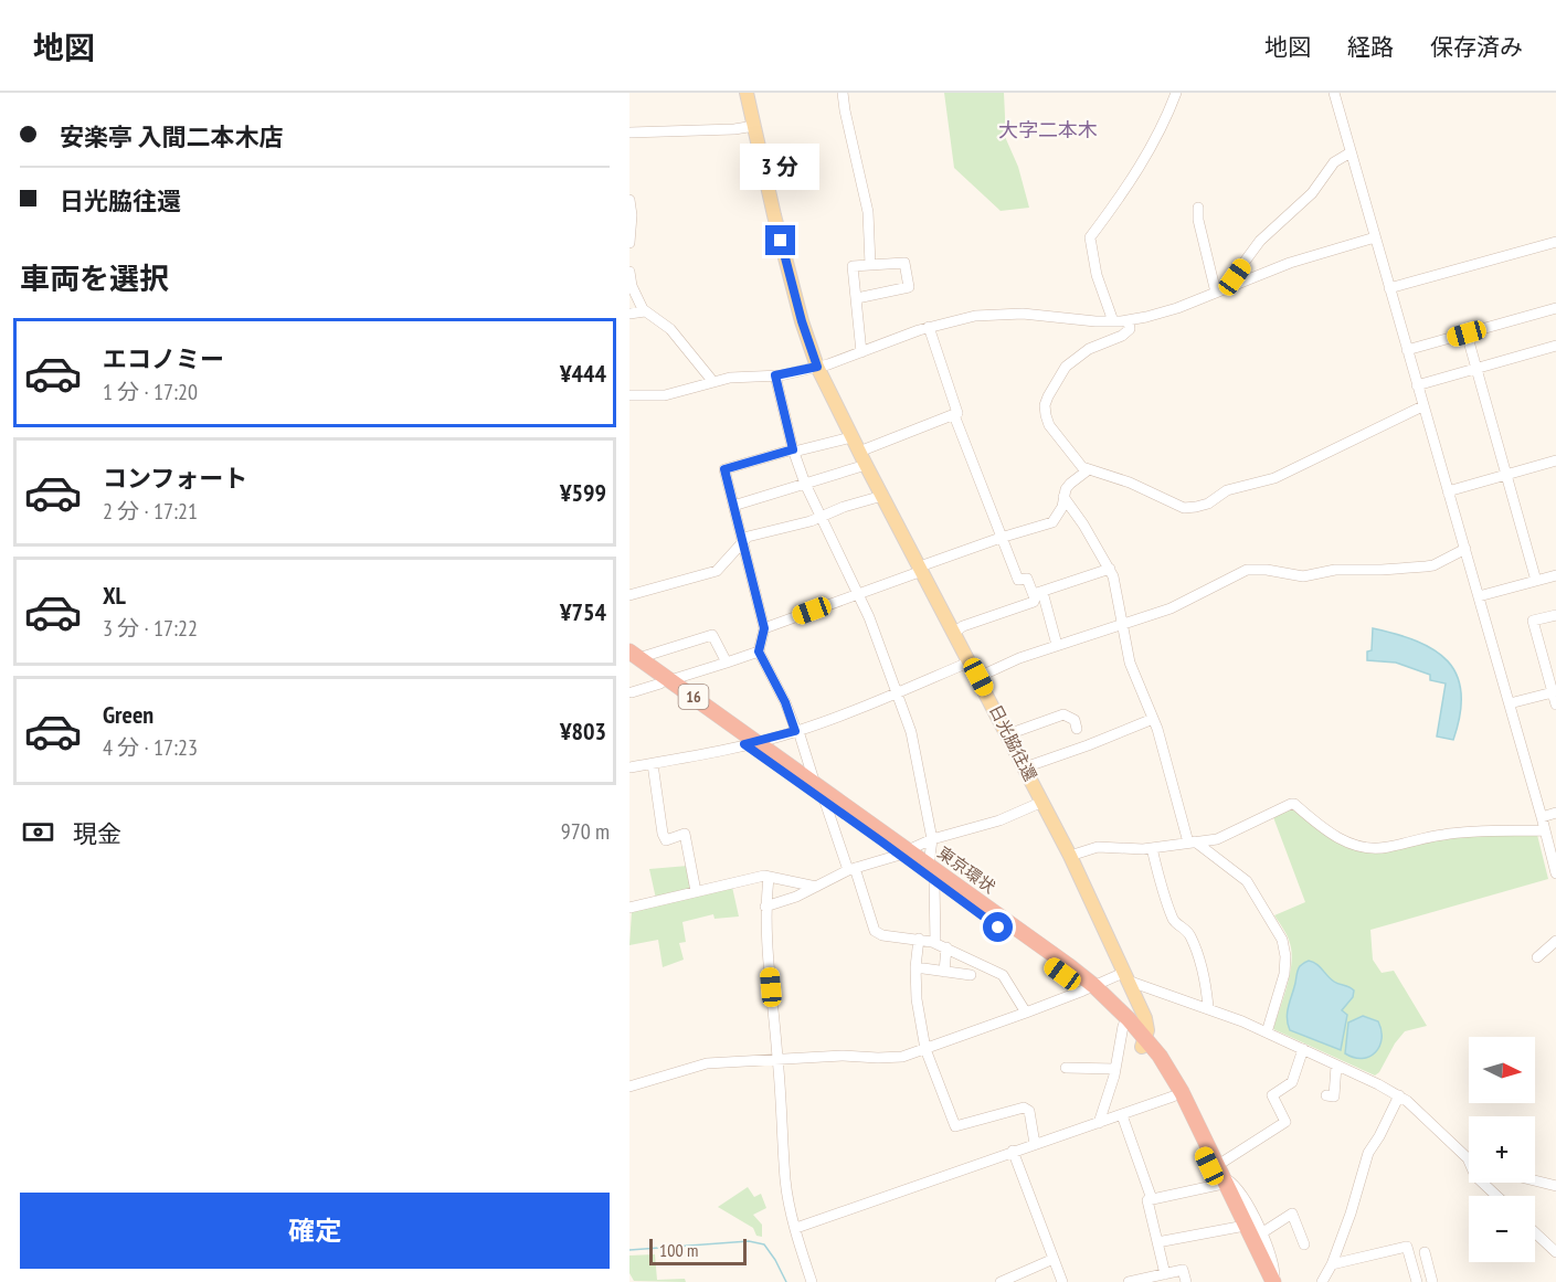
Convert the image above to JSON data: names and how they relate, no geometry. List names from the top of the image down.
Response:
{
  "streets": {
    "highway": ["16", "東京環状"],
    "main road": ["日光脇往還"]
  },
  "crossings": [
    ["日光脇往還", "東京環状"]
  ],
  "districts": ["大字二本木"],
  "scale_bar": "100 m",
  "north": "right",
  "page": {
    "header": "地図",
    "nav": ["地図", "経路", "保存済み"],
    "banner": ["安楽亭 入間二本木店", "日光脇往還"],
    "bubble": "3 分",
    "heading": "車両を選択",
    "list": [
      {
        "name": "エコノミー",
        "note": "1 分 · 17:20",
        "value": "¥444"
      },
      {
        "name": "コンフォート",
        "note": "2 分 · 17:21",
        "value": "¥599"
      },
      {
        "name": "XL",
        "note": "3 分 · 17:22",
        "value": "¥754"
      },
      {
        "name": "Green",
        "note": "4 分 · 17:23",
        "value": "¥803"
      }
    ],
    "pay": ["現金", "970 m"],
    "map_buttons": ["+", "−"],
    "buttons": "確定",
    "scale": "100 m"
  }
}
